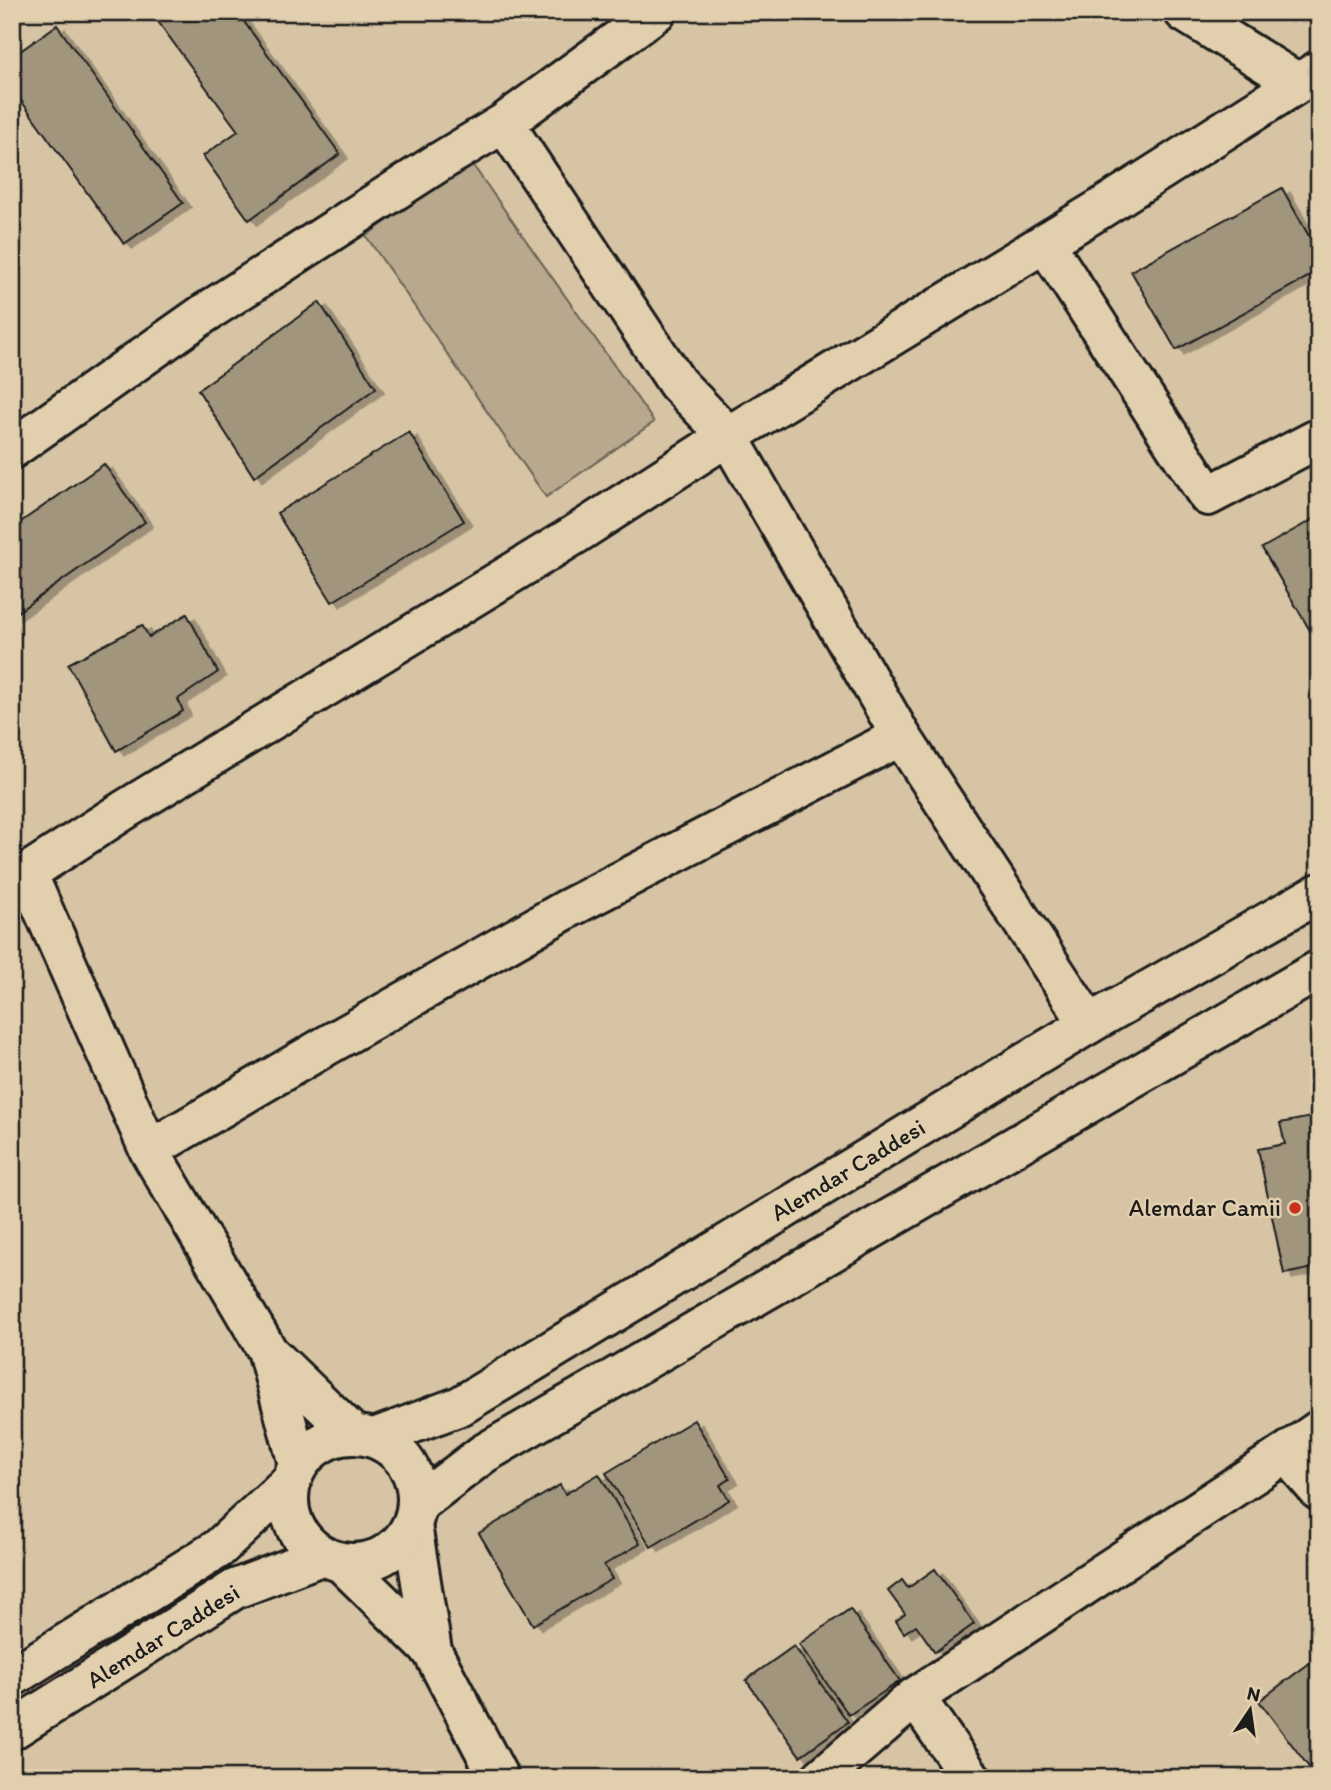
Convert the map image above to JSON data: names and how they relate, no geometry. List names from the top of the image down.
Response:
{
  "streets": {
    "street": ["Alemdar Caddesi"]
  },
  "places": ["Alemdar Camii"],
  "north": "top"
}
